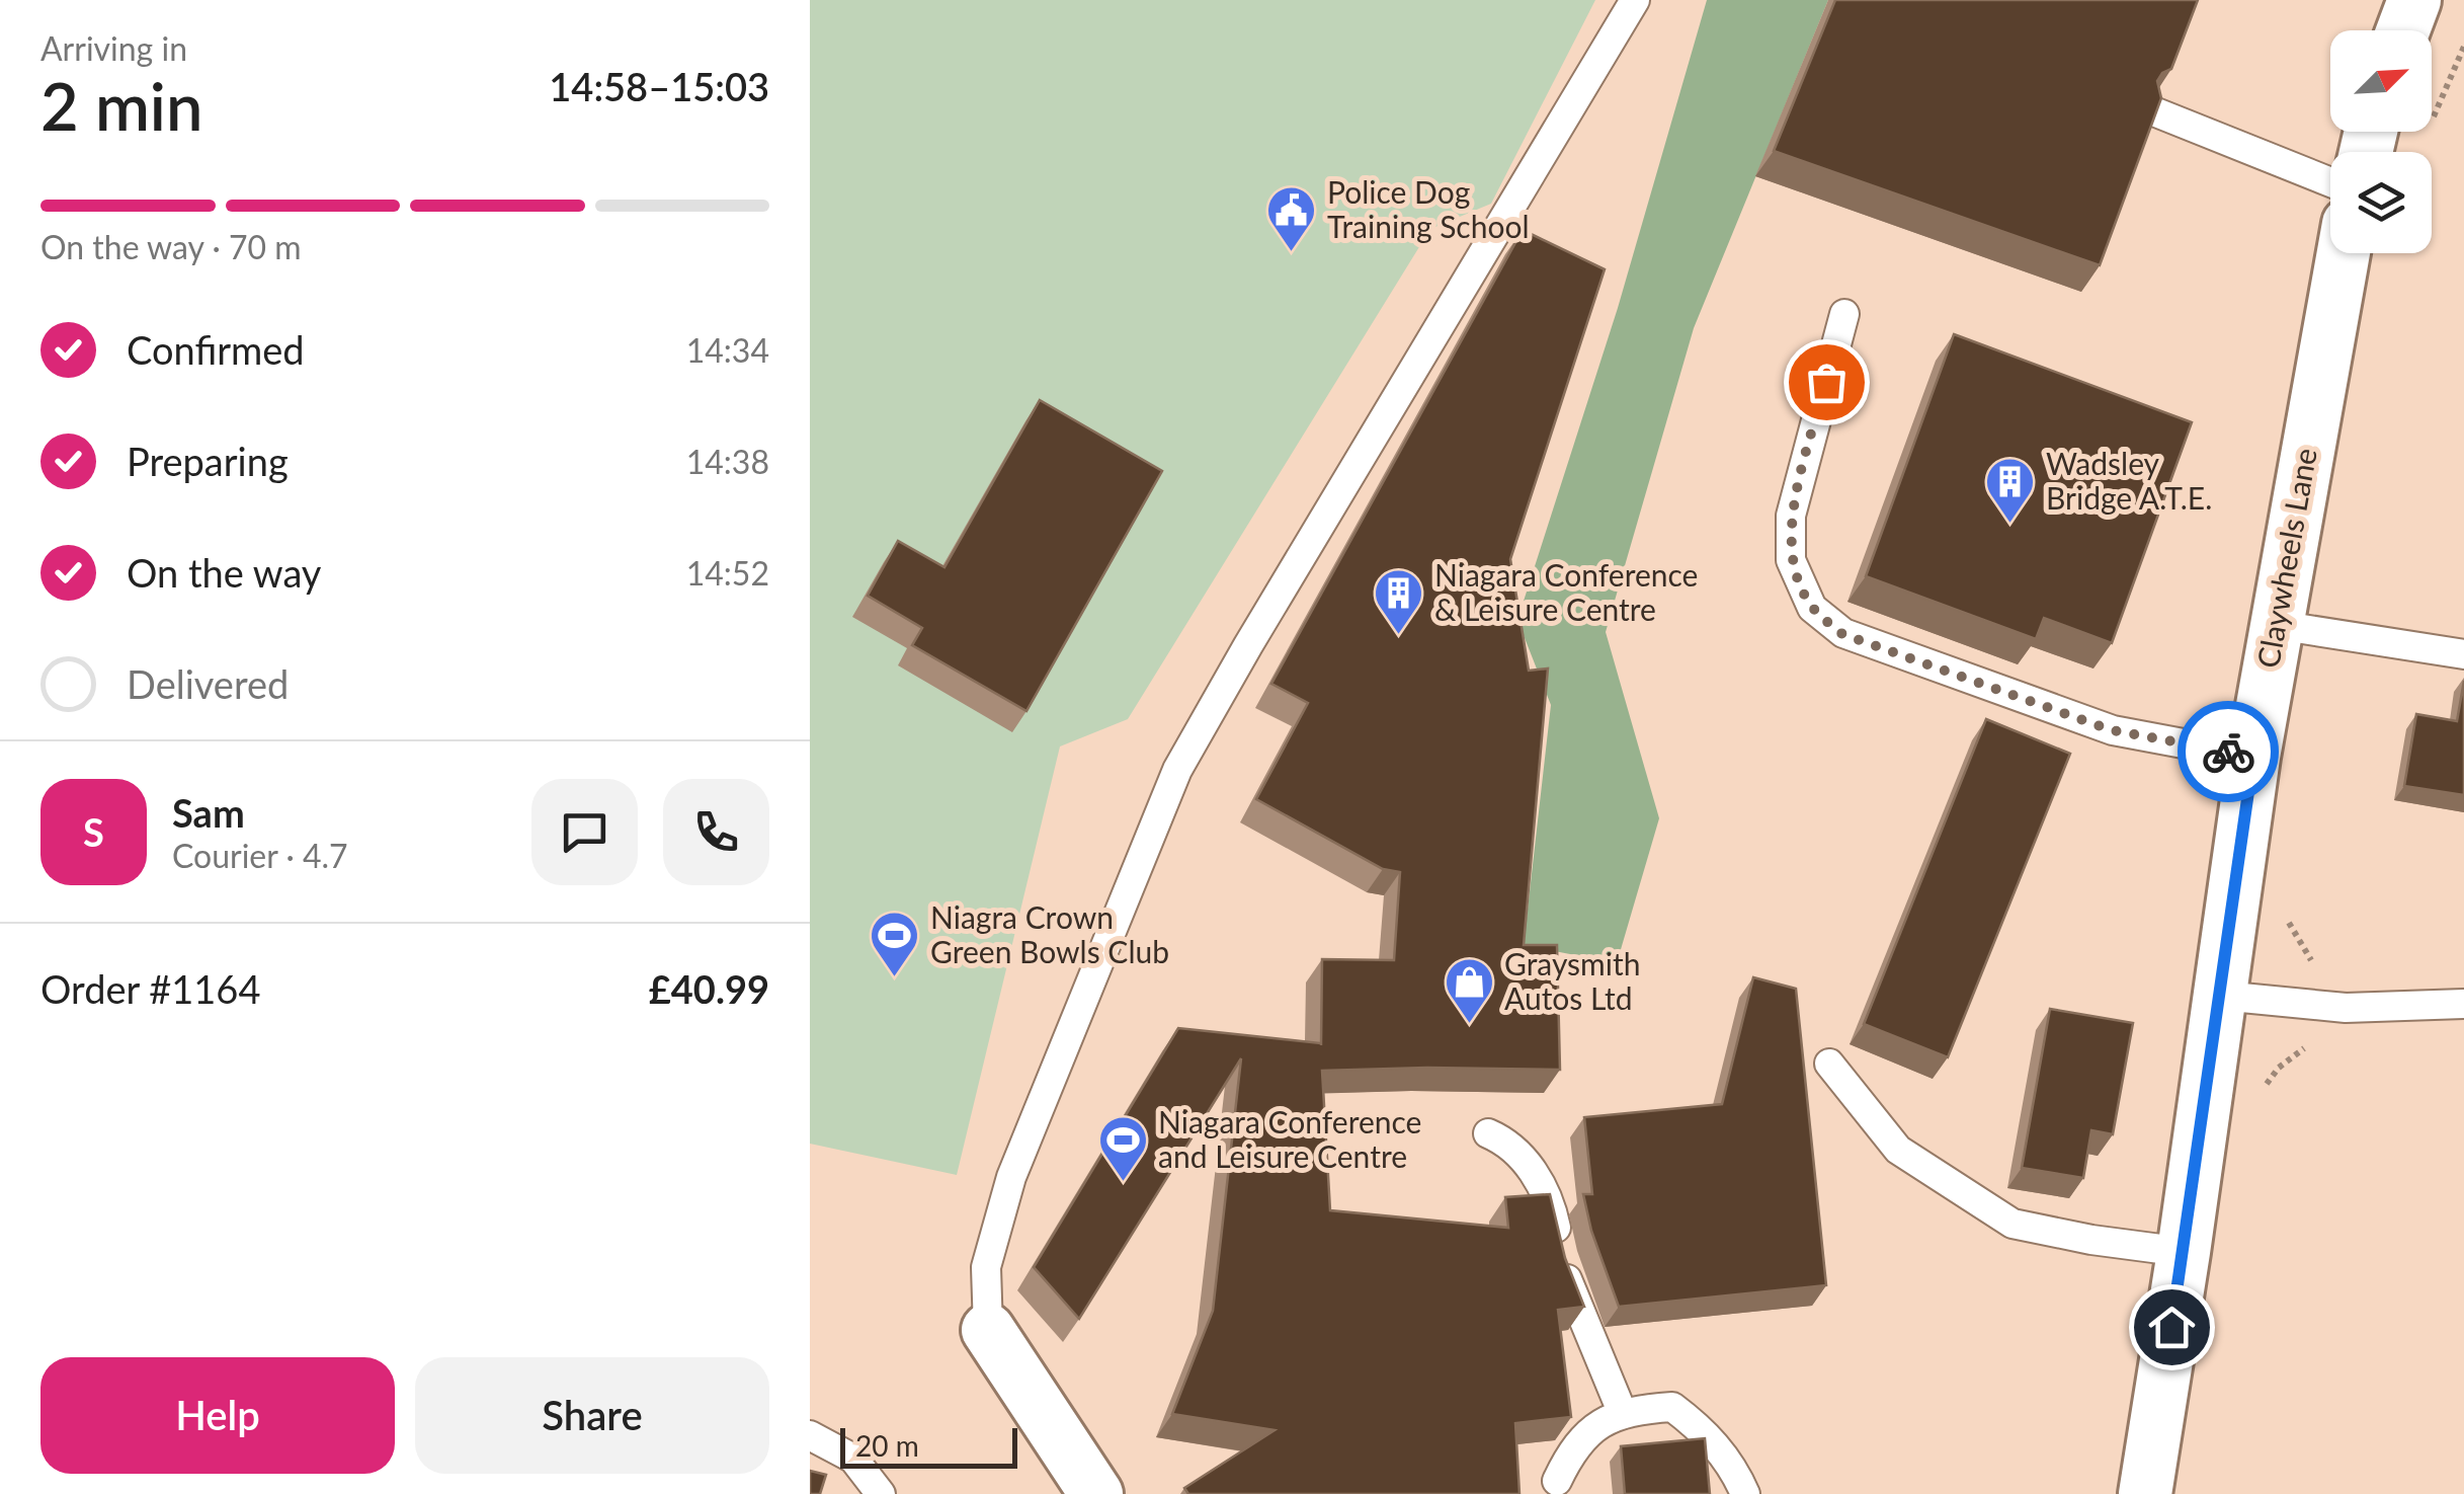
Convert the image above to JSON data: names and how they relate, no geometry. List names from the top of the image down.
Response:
{
  "streets": {
    "street": ["Claywheels Lane"]
  },
  "places": {
    "public building": ["Police Dog Training School"],
    "building": ["Wadsley Bridge A.T.E.", "Niagara Conference & Leisure Centre"],
    "sports": ["Niagra Crown Green Bowls Club", "Niagara Conference and Leisure Centre"],
    "shop": ["Graysmith Autos Ltd"]
  },
  "scale_bar": "20 m",
  "north": "top right",
  "page": {
    "heading": ["2 min", "Arriving in", "14:58–15:03"],
    "panel": [
      "Sam",
      "Courier · 4.7",
      "Order #1164",
      "£40.99"
    ],
    "bar": "On the way · 70 m",
    "list": [
      ["Confirmed", "14:34"],
      ["Preparing", "14:38"],
      ["On the way", "14:52"],
      "Delivered"
    ],
    "round": "S",
    "buttons": ["Help", "Share"],
    "scale": "20 m"
  }
}
